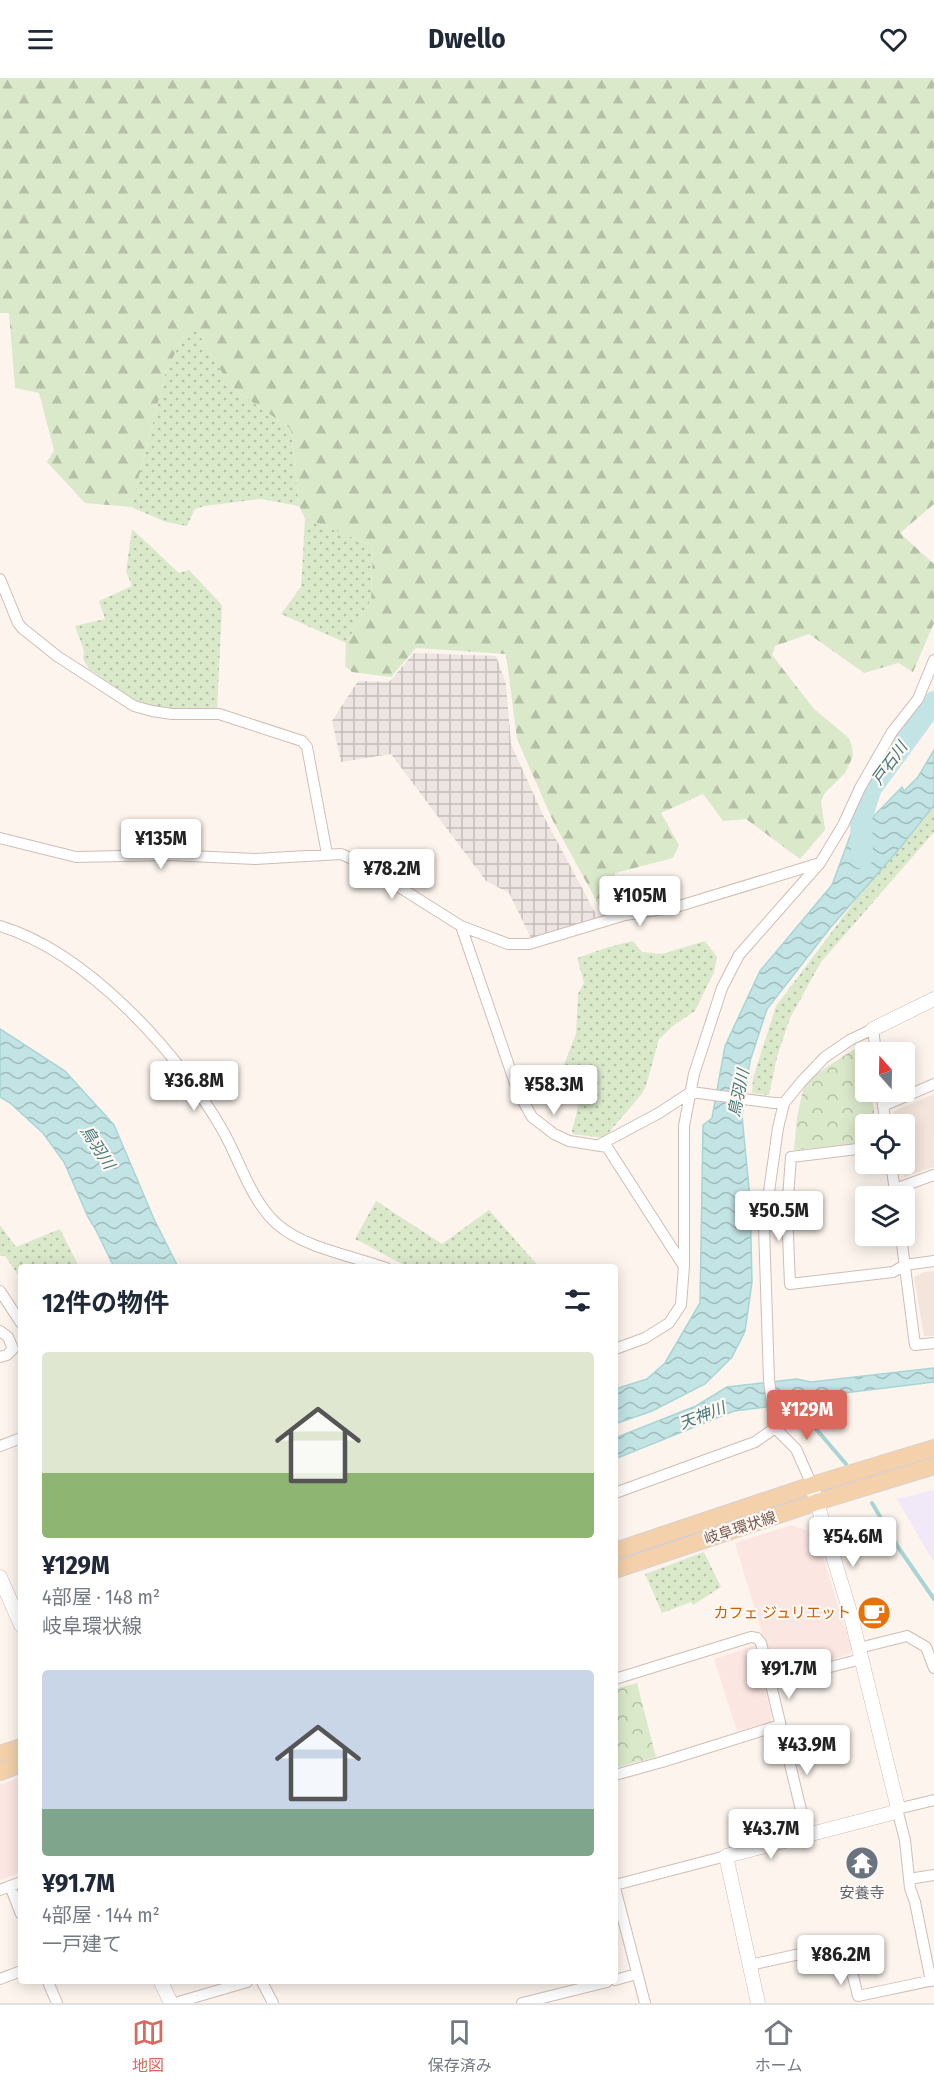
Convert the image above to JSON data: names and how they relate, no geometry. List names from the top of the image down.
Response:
{
  "streets": {
    "main road": ["岐阜環状線"]
  },
  "water": ["戸石川", "鳥羽川", "天神川"],
  "places": {
    "cafe": ["カフェ ジュリエット"],
    "temple": ["安養寺"]
  },
  "north": "top",
  "page": {
    "header": "Dwello",
    "price": [
      "¥135M",
      "¥78.2M",
      "¥105M",
      "¥36.8M",
      "¥58.3M",
      "¥50.5M",
      "¥129M",
      "¥54.6M",
      "¥91.7M",
      "¥43.9M",
      "¥43.7M",
      "¥86.2M"
    ],
    "heading": "12件の物件",
    "list": [
      {
        "name": "¥129M",
        "note": "4部屋 · 148 m² · 岐阜環状線"
      },
      {
        "name": "¥91.7M",
        "note": "4部屋 · 144 m² · 一戸建て"
      }
    ],
    "tabs": ["地図", "保存済み", "ホーム"]
  }
}
